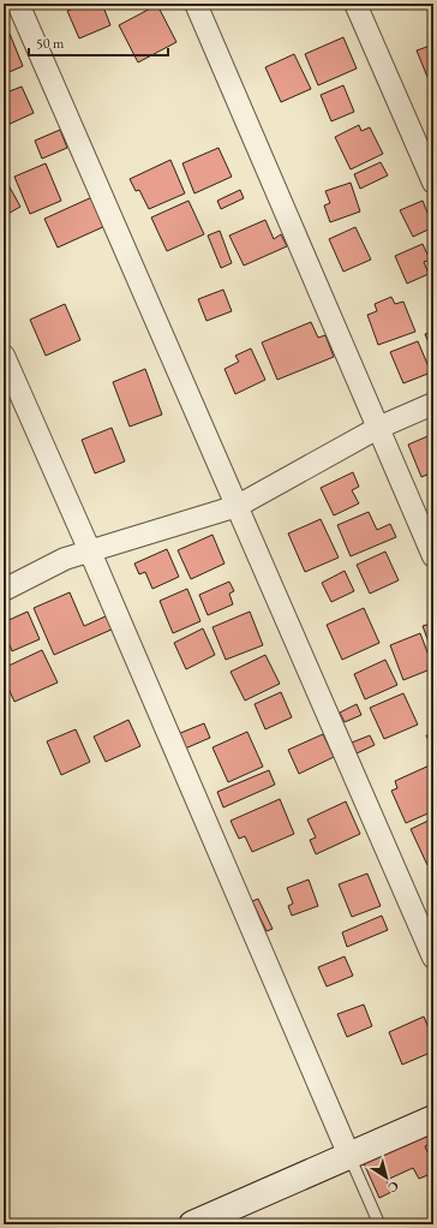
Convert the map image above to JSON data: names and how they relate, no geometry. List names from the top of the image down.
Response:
{
  "scale_bar": "50 m",
  "north": "bottom right"
}
